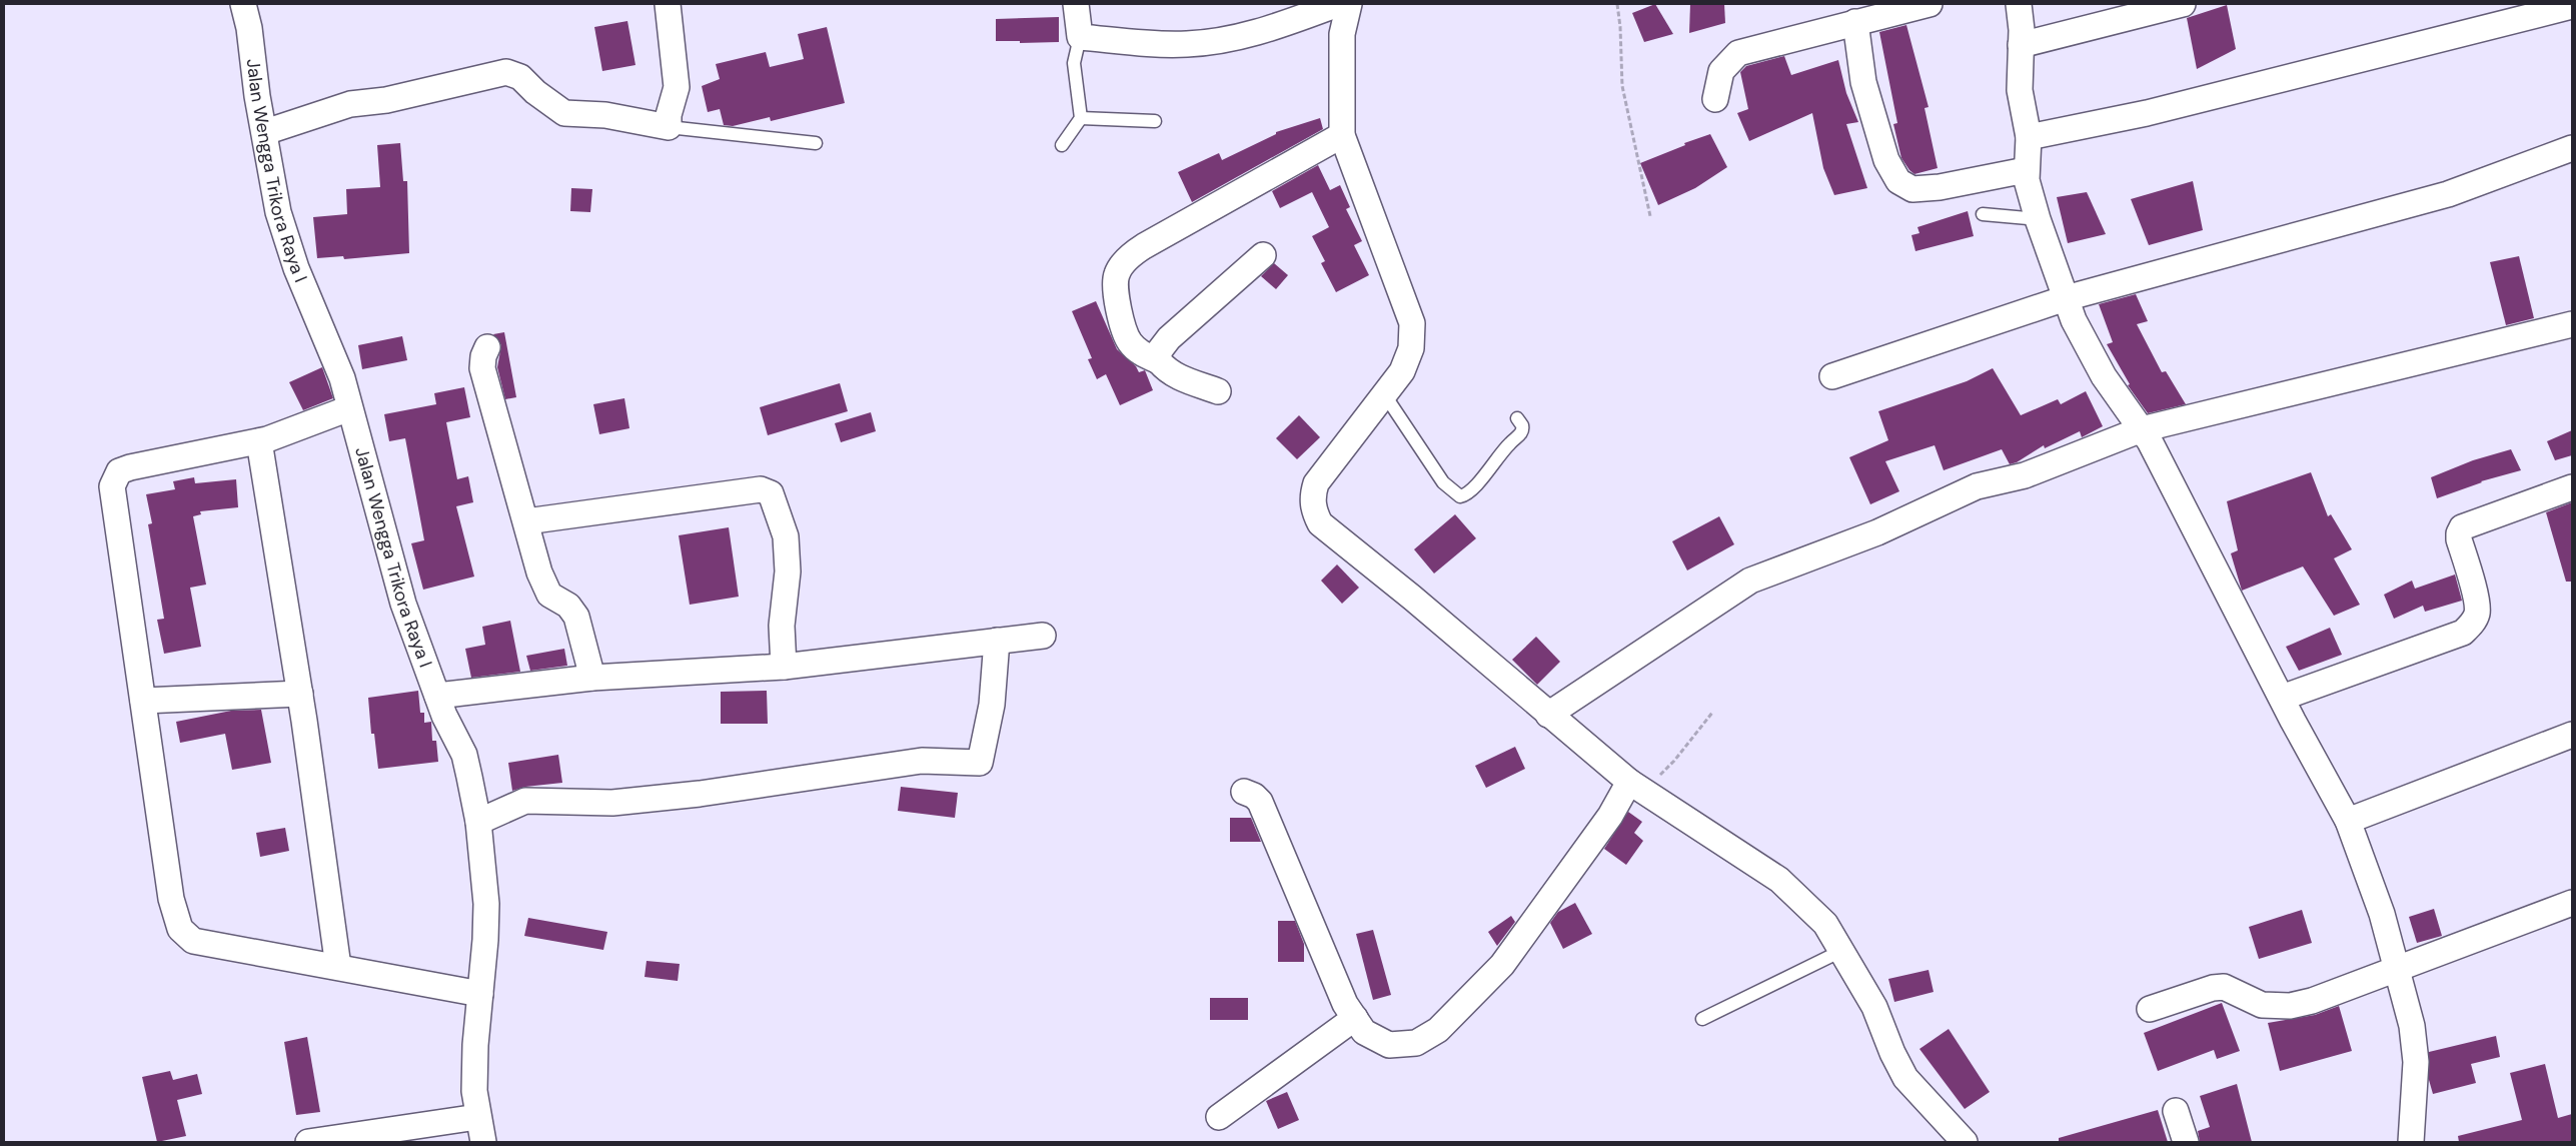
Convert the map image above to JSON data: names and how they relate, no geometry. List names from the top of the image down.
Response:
{
  "streets": {
    "street": ["Jalan Wengga Trikora Raya I"]
  }
}
